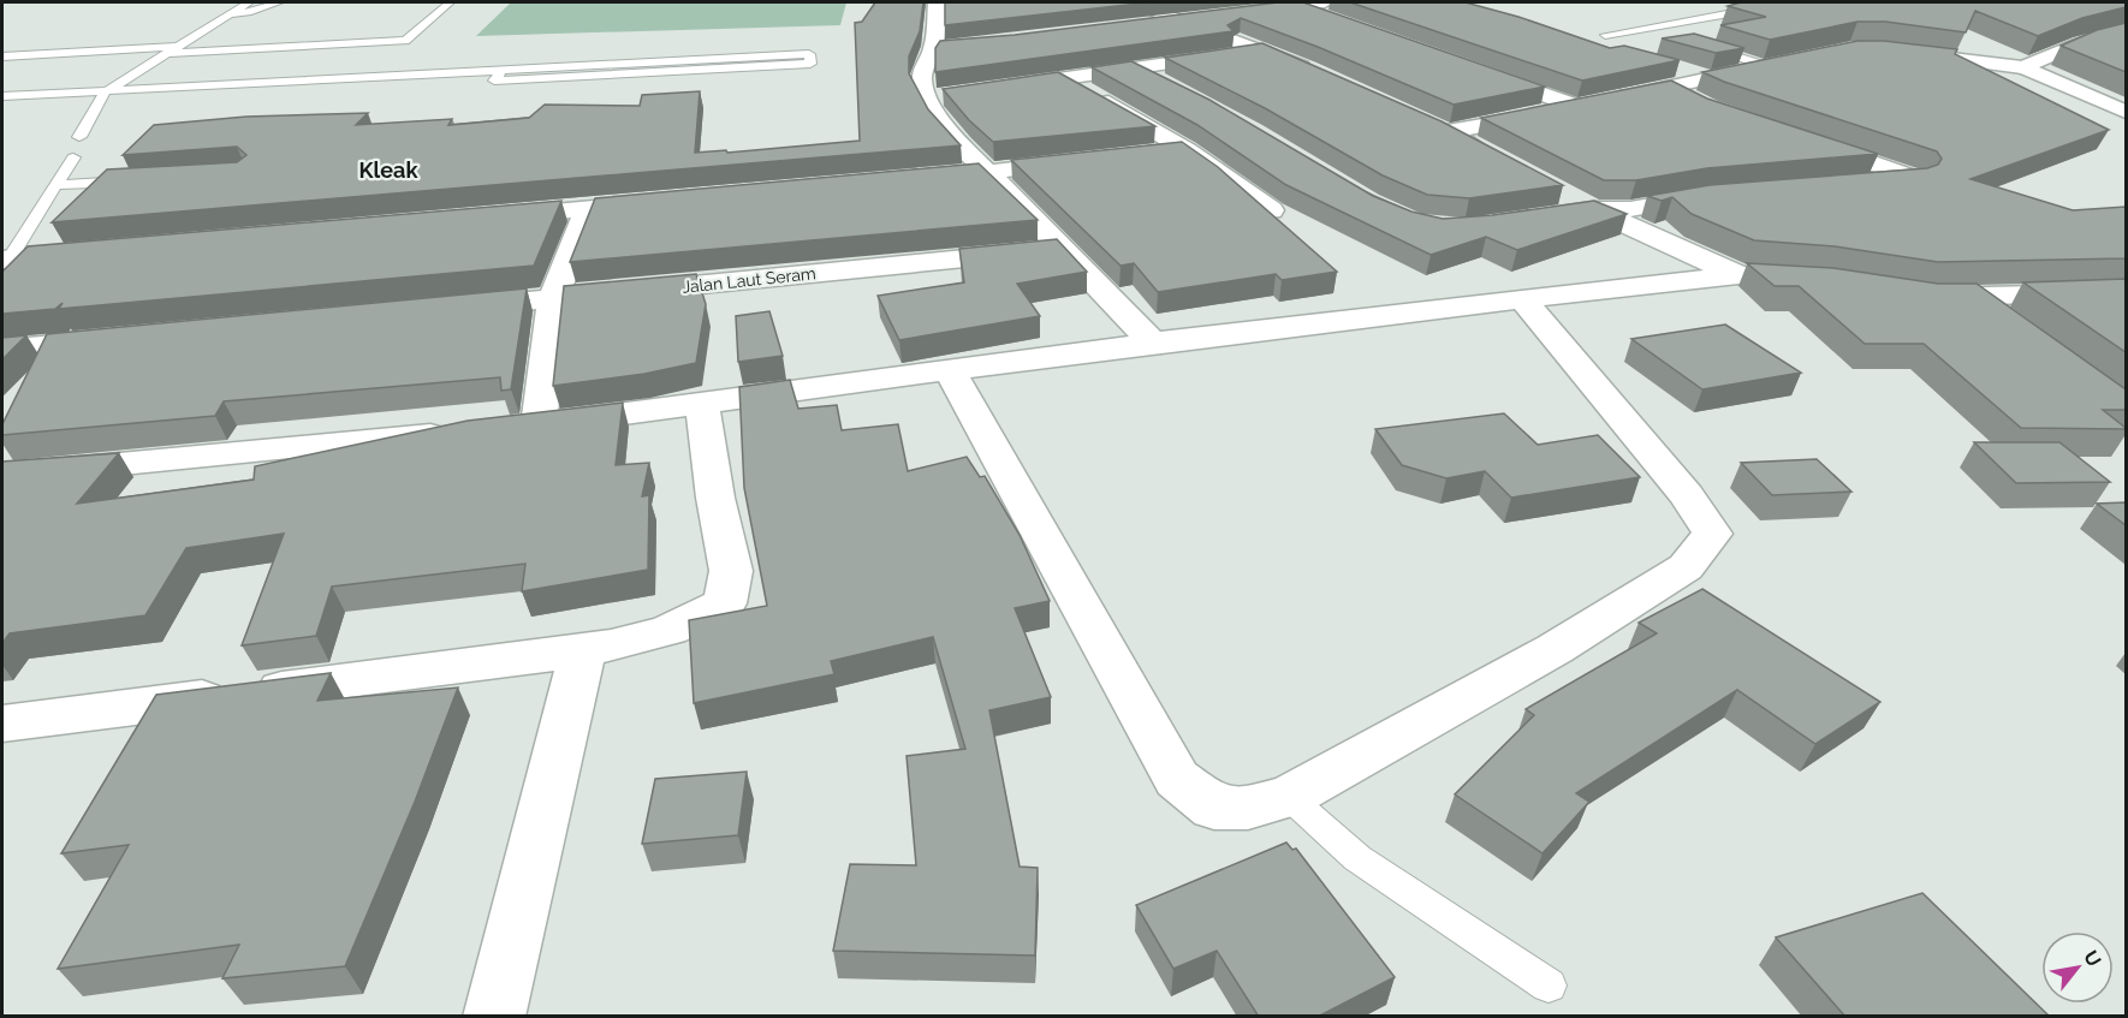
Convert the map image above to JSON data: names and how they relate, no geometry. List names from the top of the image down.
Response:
{
  "streets": {
    "street": ["Jalan Laut Seram"]
  },
  "districts": ["Kleak"],
  "north": "top right"
}
